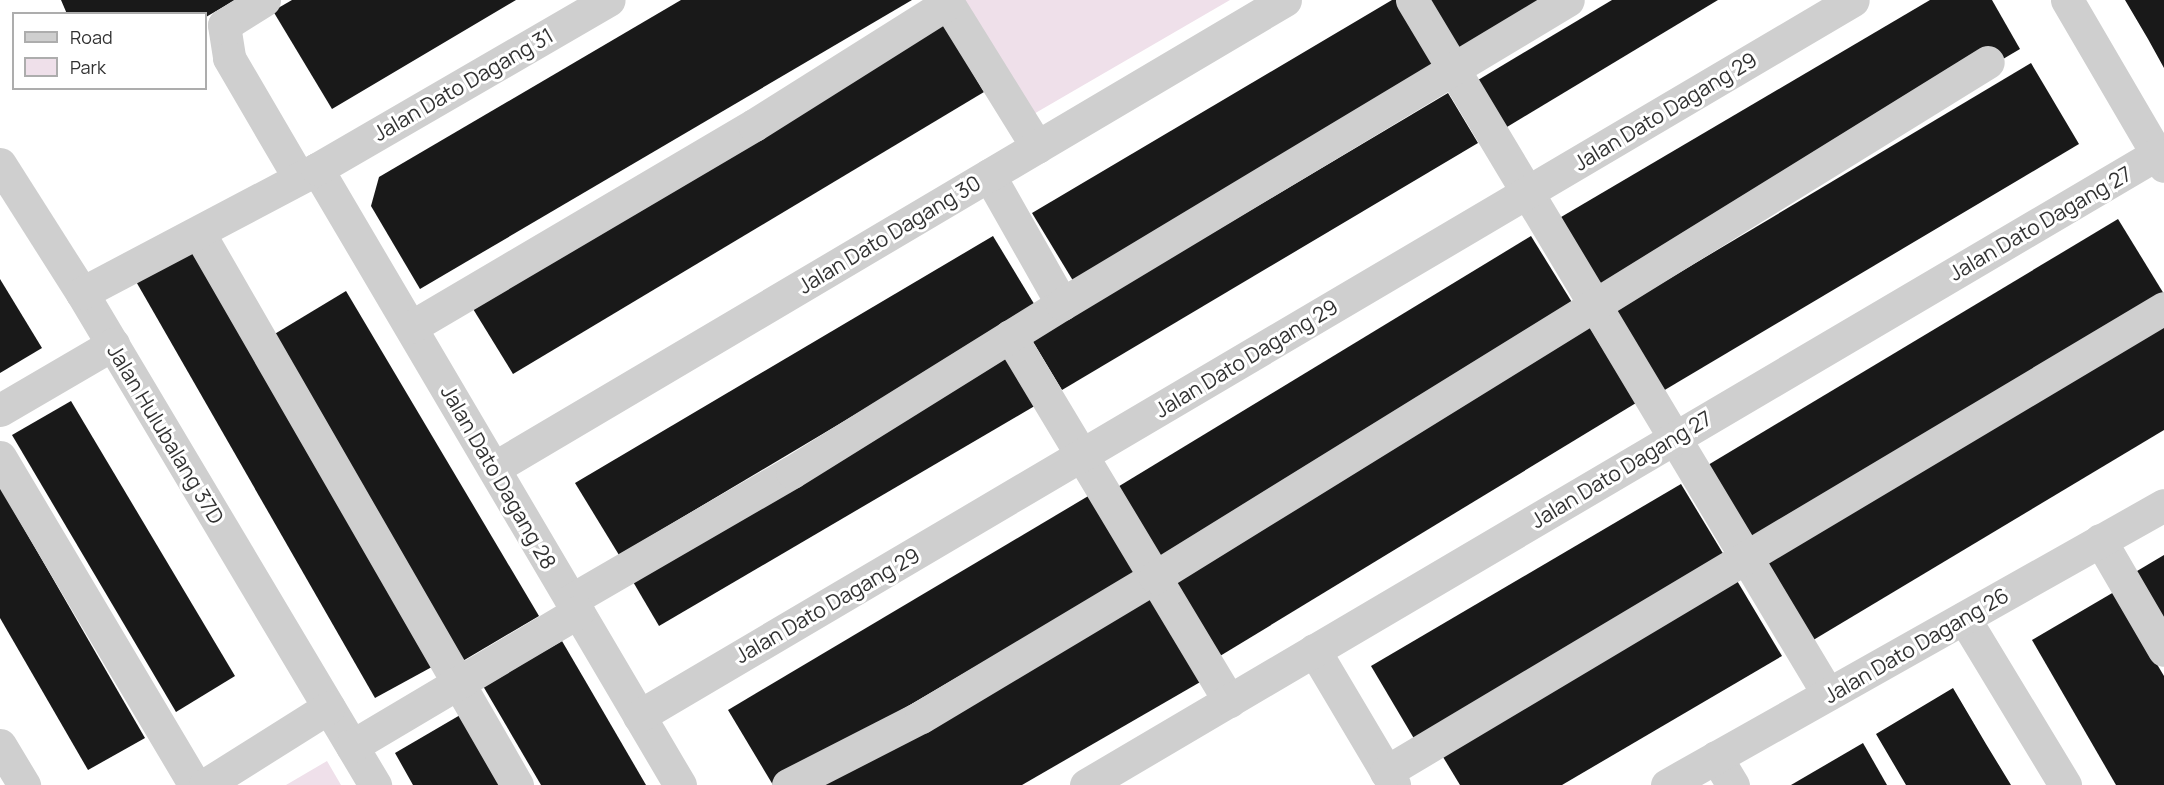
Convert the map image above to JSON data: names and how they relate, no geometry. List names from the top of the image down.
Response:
{
  "streets": {
    "street": [
      "Jalan Dato Dagang 31",
      "Jalan Dato Dagang 29",
      "Jalan Dato Dagang 27",
      "Jalan Dato Dagang 30",
      "Jalan Hulubalang 37D",
      "Jalan Dato Dagang 28",
      "Jalan Dato Dagang 26"
    ]
  },
  "crossings": [
    ["Jalan Dato Dagang 31", "Jalan Hulubalang 37D"],
    ["Jalan Dato Dagang 31", "Jalan Dato Dagang 28"],
    ["Jalan Dato Dagang 29", "Jalan Dato Dagang 28"],
    ["Jalan Dato Dagang 30", "Jalan Dato Dagang 28"]
  ],
  "legend": ["Road", "Park"]
}
